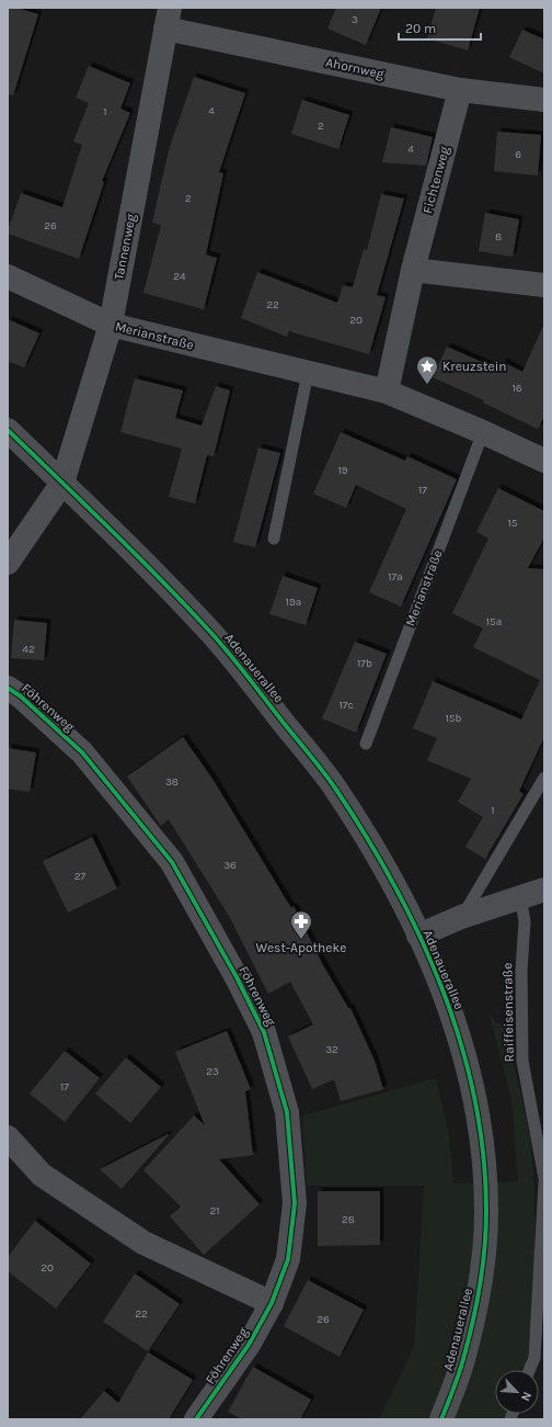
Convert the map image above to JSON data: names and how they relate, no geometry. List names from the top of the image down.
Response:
{
  "streets": {
    "main road": ["Adenauerallee"],
    "street": [
      "Ahornweg",
      "Fichtenweg",
      "Tannenweg",
      "Merianstraße",
      "Föhrenweg"
    ],
    "lane": ["Raiffeisenstraße"]
  },
  "crossings": [
    ["Ahornweg", "Fichtenweg"],
    ["Ahornweg", "Tannenweg"],
    ["Fichtenweg", "Merianstraße"],
    ["Tannenweg", "Merianstraße"],
    ["Tannenweg", "Adenauerallee"]
  ],
  "places": {
    "place": ["Kreuzstein"],
    "pharmacy": ["West-Apotheke"]
  },
  "house_numbers": [
    "3",
    "4",
    "1",
    "2",
    "4",
    "6",
    "2",
    "26",
    "8",
    "24",
    "22",
    "20",
    "16",
    "19",
    "17",
    "15",
    "17a",
    "19a",
    "15a",
    "42",
    "17b",
    "17c",
    "15b",
    "38",
    "1",
    "36",
    "27",
    "32",
    "23",
    "17",
    "21",
    "28",
    "20",
    "22",
    "26"
  ],
  "scale_bar": "20 m",
  "north": "bottom right"
}
